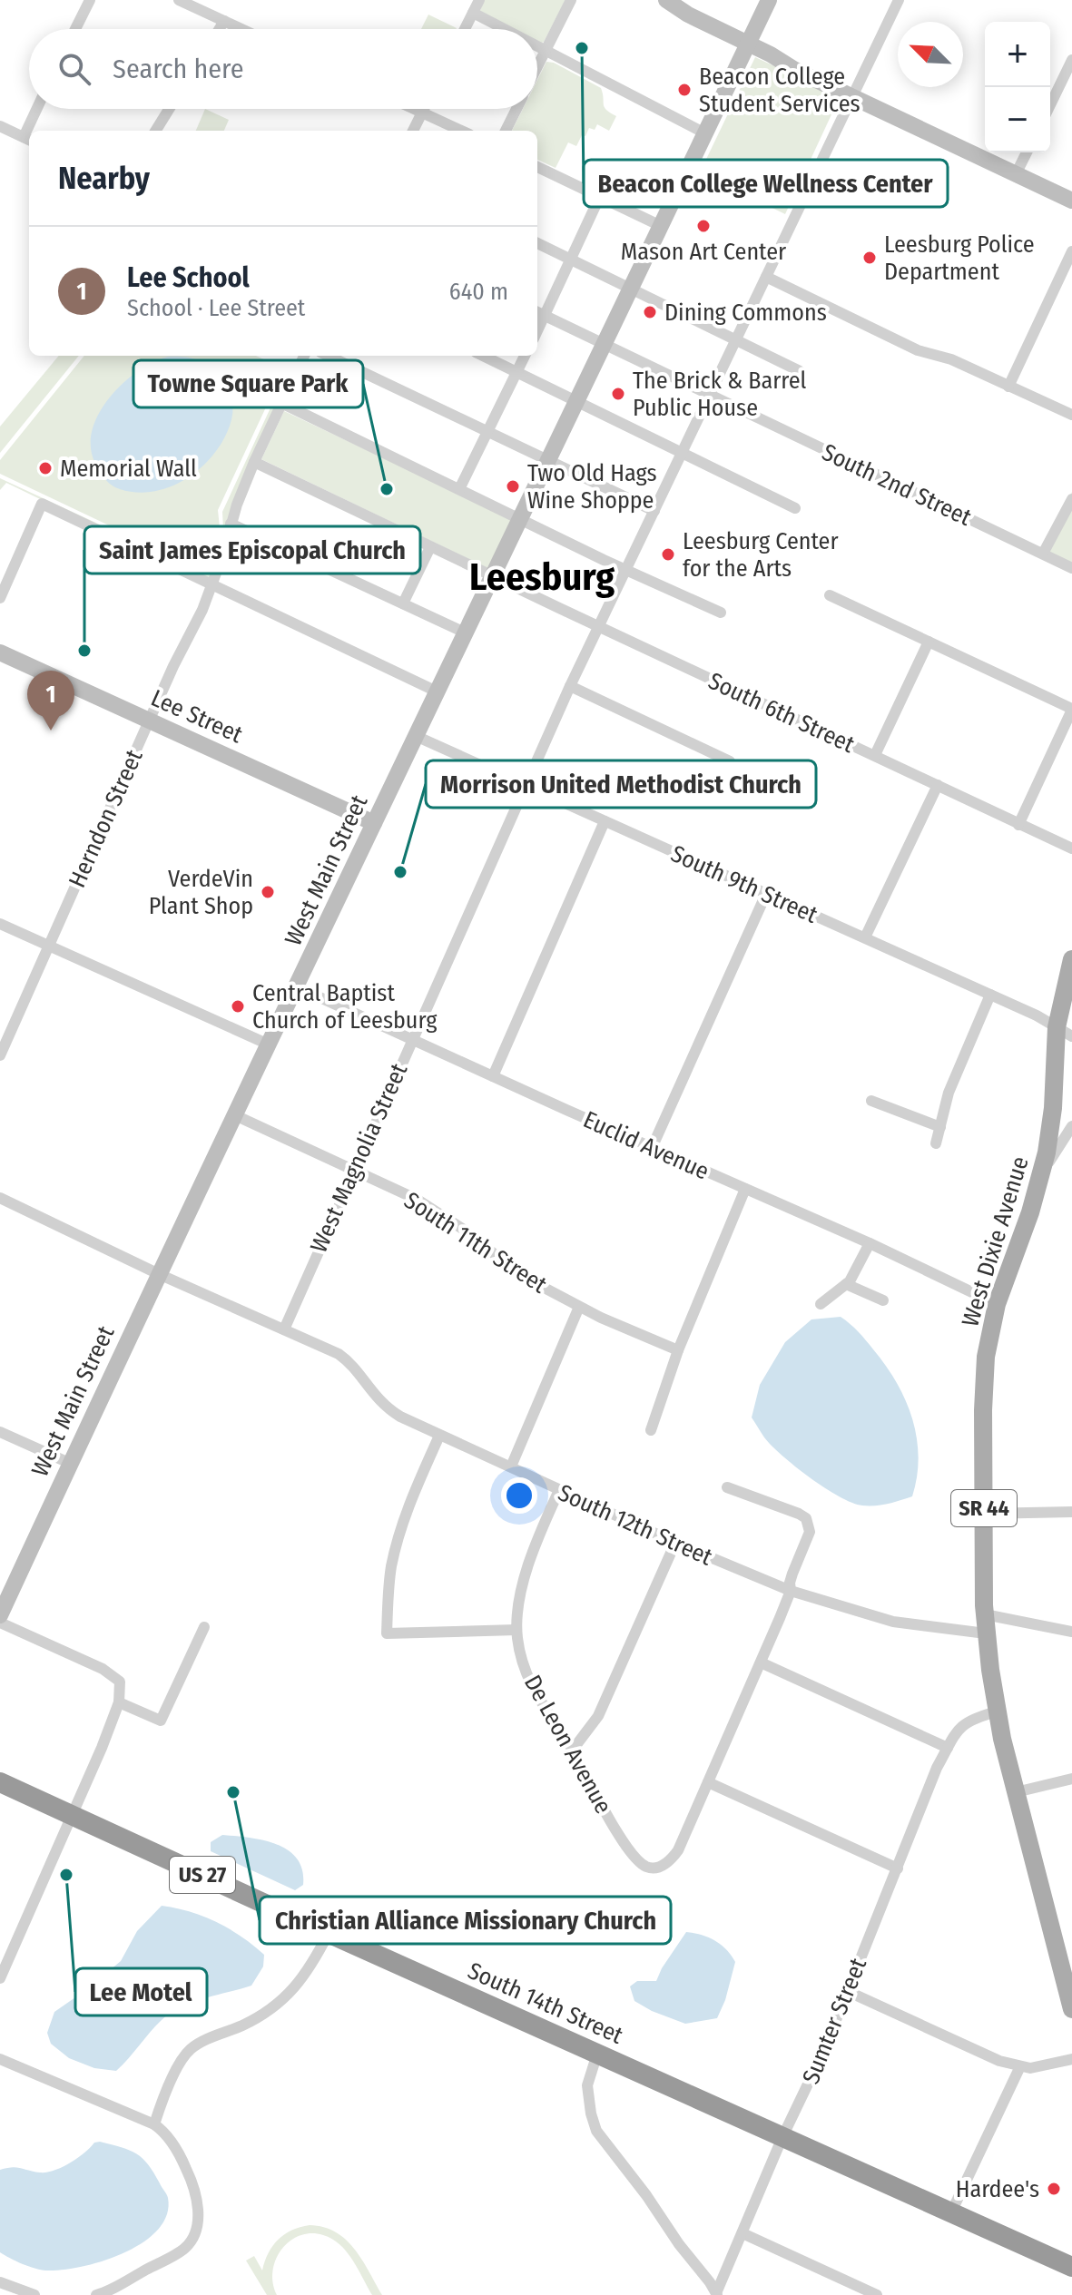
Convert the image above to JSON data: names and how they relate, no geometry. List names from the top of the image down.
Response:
{
  "streets": {
    "highway": ["US 27", "South 14th Street"],
    "main road": [
      "Lee Street",
      "West Main Street",
      "West Dixie Avenue",
      "SR 44"
    ],
    "street": [
      "South 2nd Street",
      "South 6th Street",
      "Herndon Street",
      "South 9th Street",
      "Euclid Avenue",
      "West Magnolia Street",
      "South 11th Street",
      "South 12th Street",
      "De Leon Avenue",
      "Sumter Street"
    ]
  },
  "crossings": [
    ["South 2nd Street", "West Main Street"],
    ["South 2nd Street", "West Magnolia Street"],
    ["South 6th Street", "Herndon Street"],
    ["South 6th Street", "West Main Street"],
    ["South 6th Street", "West Magnolia Street"],
    ["Lee Street", "Herndon Street"],
    ["Lee Street", "West Main Street"],
    ["West Main Street", "South 9th Street"],
    ["West Main Street", "Euclid Avenue"],
    ["West Main Street", "South 11th Street"],
    ["West Main Street", "South 12th Street"],
    ["South 9th Street", "West Magnolia Street"],
    ["South 9th Street", "West Dixie Avenue"],
    ["Euclid Avenue", "West Magnolia Street"],
    ["Euclid Avenue", "West Dixie Avenue"],
    ["West Magnolia Street", "South 11th Street"],
    ["West Magnolia Street", "South 12th Street"],
    ["West Dixie Avenue", "South 12th Street"],
    ["West Dixie Avenue", "Sumter Street"],
    ["South 12th Street", "De Leon Avenue"],
    ["South 14th Street", "Sumter Street"]
  ],
  "districts": ["Leesburg"],
  "places": [
    "Beacon College Wellness Center",
    "Beacon College Student Services",
    "Mason Art Center",
    "Leesburg Police Department",
    "Dining Commons",
    "The Brick & Barrel Public House",
    "Memorial Wall",
    "Two Old Hags Wine Shoppe",
    "Towne Square Park",
    "Leesburg Center for the Arts",
    "Saint James Episcopal Church",
    "Morrison United Methodist Church",
    "VerdeVin Plant Shop",
    "Central Baptist Church of Leesburg",
    "Christian Alliance Missionary Church",
    "Lee Motel",
    "Hardee's"
  ],
  "north": "top left",
  "page": {
    "map_buttons": ["+", "−"],
    "search": "Search here",
    "heading": "Nearby",
    "list": [
      {
        "mark": "1",
        "name": "Lee School",
        "note": "School · Lee Street",
        "value": "640 m"
      }
    ],
    "pins": "1"
  }
}
